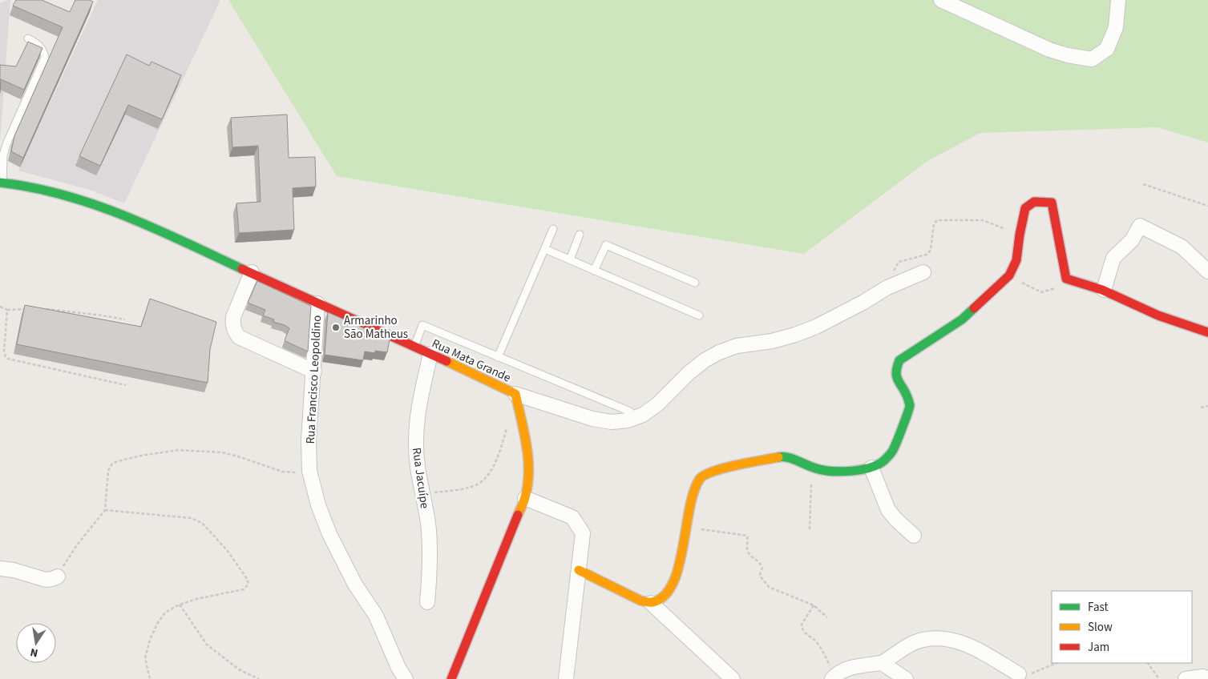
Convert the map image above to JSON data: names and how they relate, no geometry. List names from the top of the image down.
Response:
{
  "streets": {
    "street": ["Rua Mata Grande", "Rua Francisco Leopoldino", "Rua Jacuípe"]
  },
  "crossings": [
    ["Rua Mata Grande", "Rua Francisco Leopoldino"],
    ["Rua Mata Grande", "Rua Jacuípe"]
  ],
  "places": ["Armarinho São Matheus"],
  "legend": ["Fast", "Slow", "Jam"],
  "north": "bottom"
}
